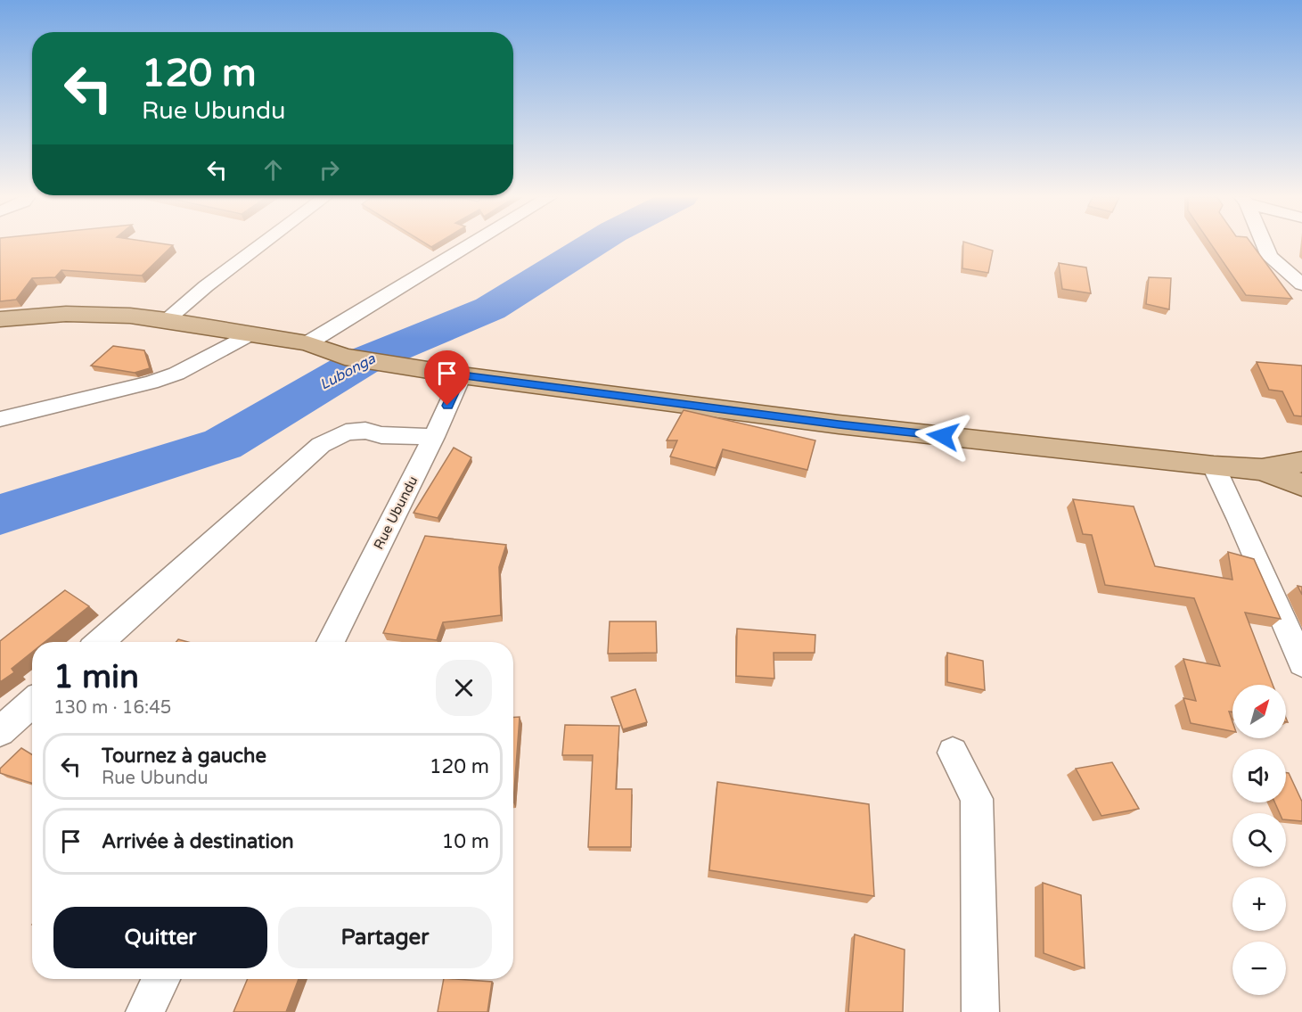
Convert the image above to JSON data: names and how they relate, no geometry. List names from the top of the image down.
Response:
{
  "streets": {
    "street": ["Rue Ubundu"]
  },
  "water": ["Lubonga"],
  "north": "top right",
  "page": {
    "turn": ["120 m", "Rue Ubundu"],
    "heading": ["1 min", "130 m · 16:45"],
    "map_buttons": ["+", "−"],
    "list": [
      {
        "name": "Tournez à gauche",
        "note": "Rue Ubundu",
        "value": "120 m"
      },
      {
        "name": "Arrivée à destination",
        "value": "10 m"
      }
    ],
    "buttons": ["Quitter", "Partager"]
  }
}
